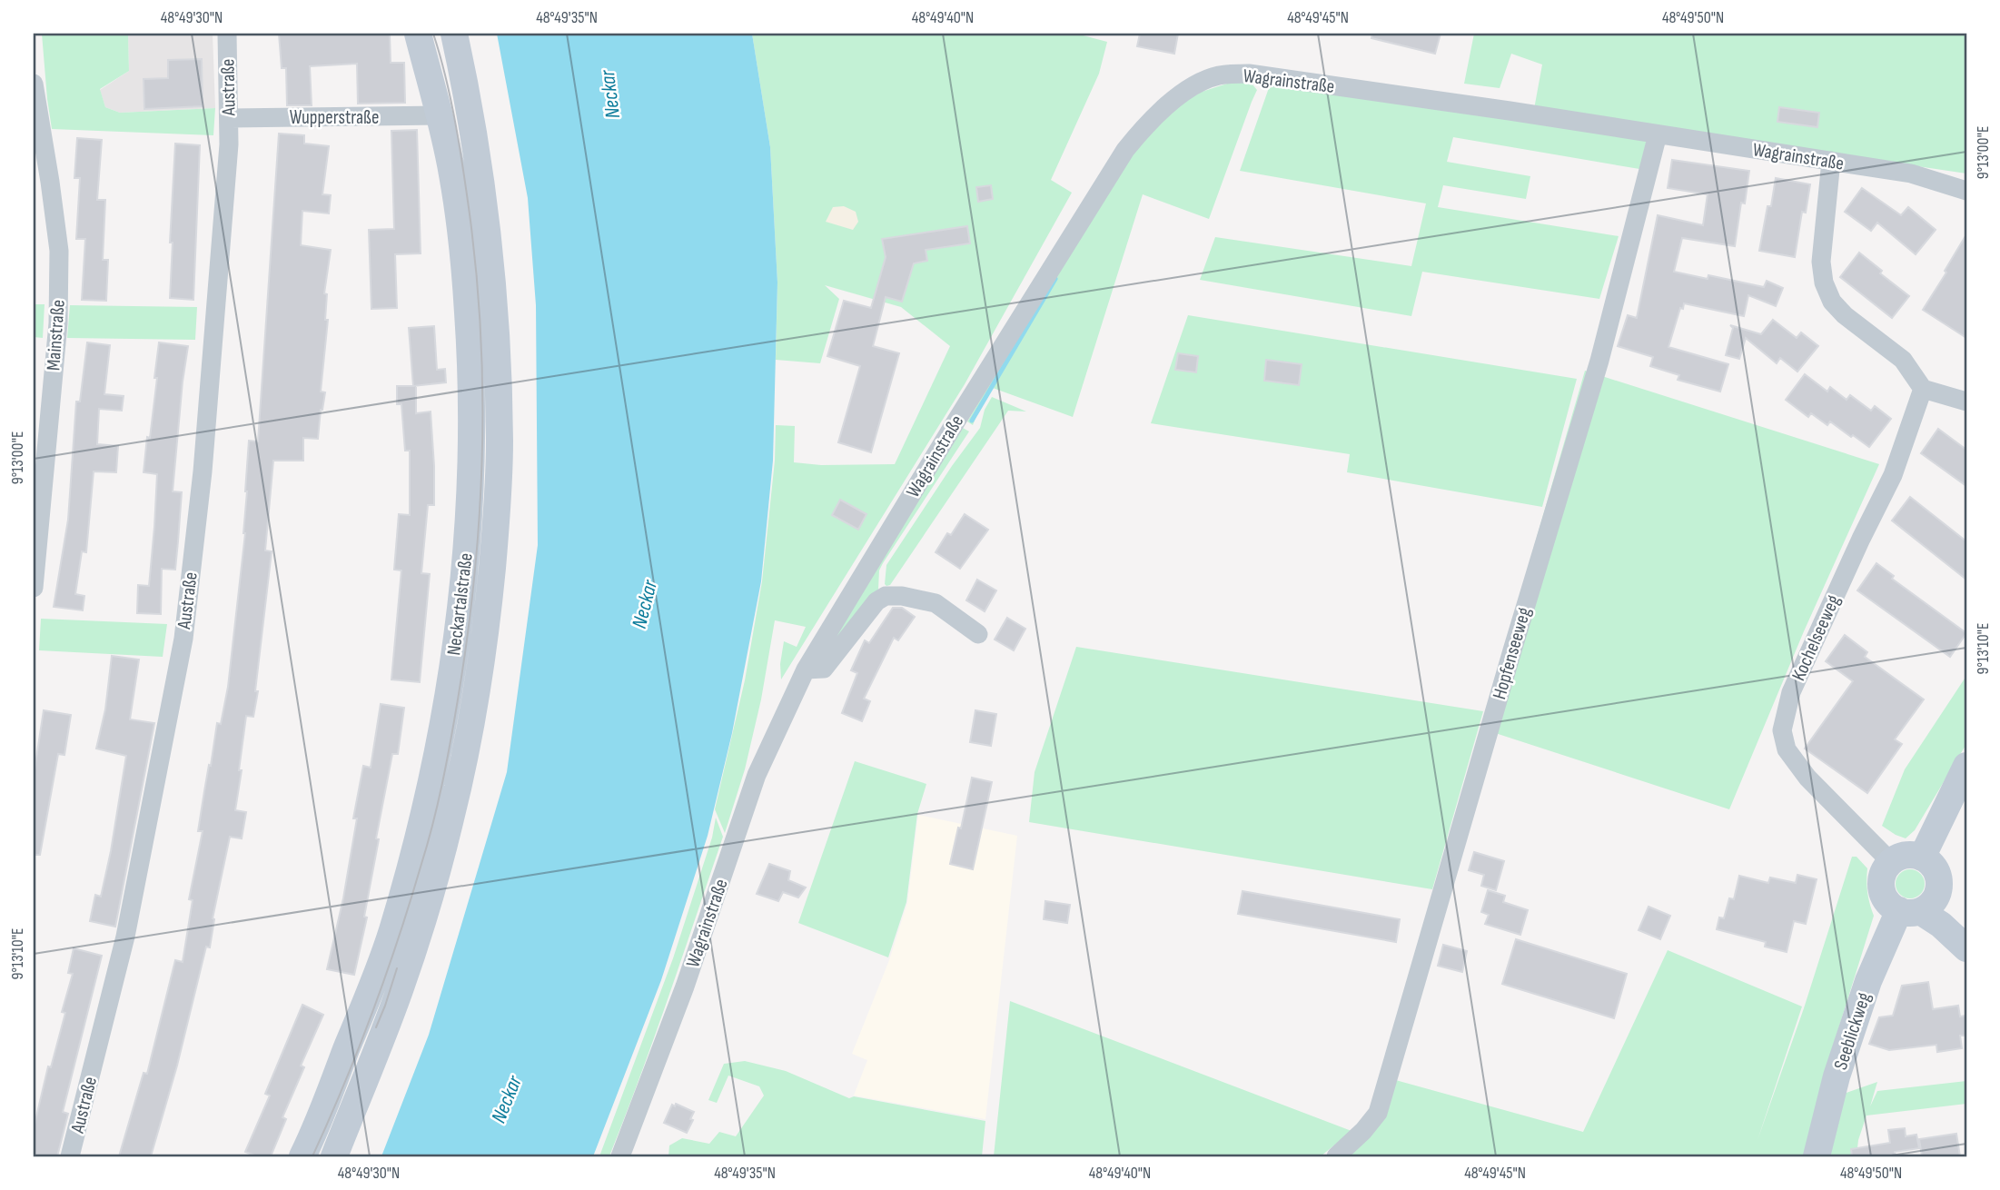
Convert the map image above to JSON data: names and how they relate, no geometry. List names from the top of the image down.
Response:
{
  "streets": {
    "main road": ["Neckartalstraße", "Seeblickweg"],
    "street": [
      "Wagrainstraße",
      "Austraße",
      "Wupperstraße",
      "Mainstraße",
      "Kochelseeweg",
      "Hopfenseeweg"
    ]
  },
  "crossings": [
    ["Wagrainstraße", "Hopfenseeweg"],
    ["Austraße", "Wupperstraße"],
    ["Wupperstraße", "Neckartalstraße"],
    ["Kochelseeweg", "Seeblickweg"]
  ],
  "water": ["Neckar"],
  "coordinates": [
    "48°49'30\"N",
    "48°49'35\"N",
    "48°49'40\"N",
    "48°49'45\"N",
    "48°49'50\"N",
    "9°13'00\"E",
    "9°13'10\"E"
  ]
}
